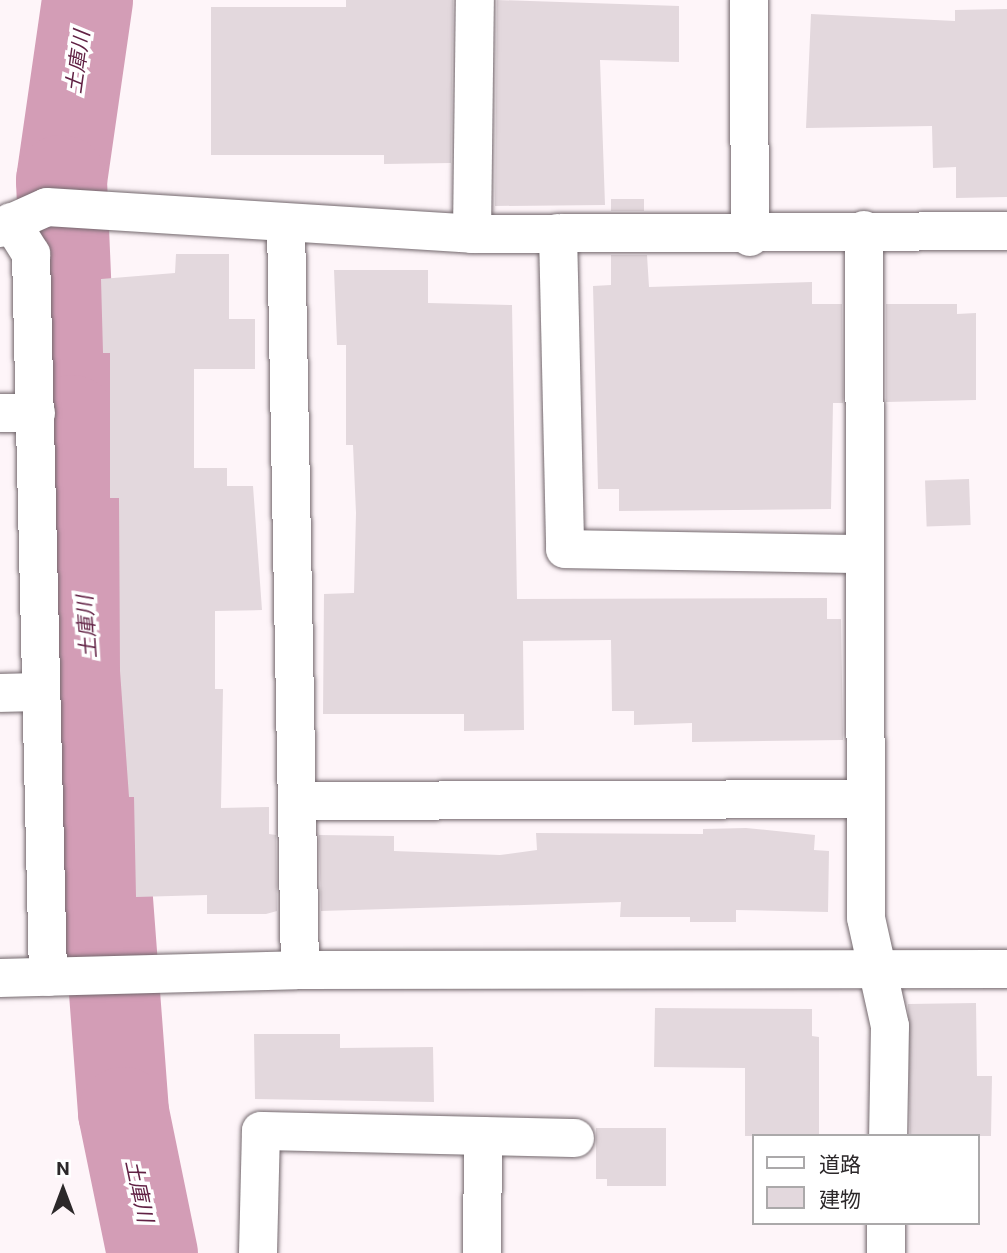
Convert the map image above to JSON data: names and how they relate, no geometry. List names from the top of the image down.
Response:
{
  "water": ["土庫川"],
  "legend": ["道路", "建物"],
  "north": "top"
}
